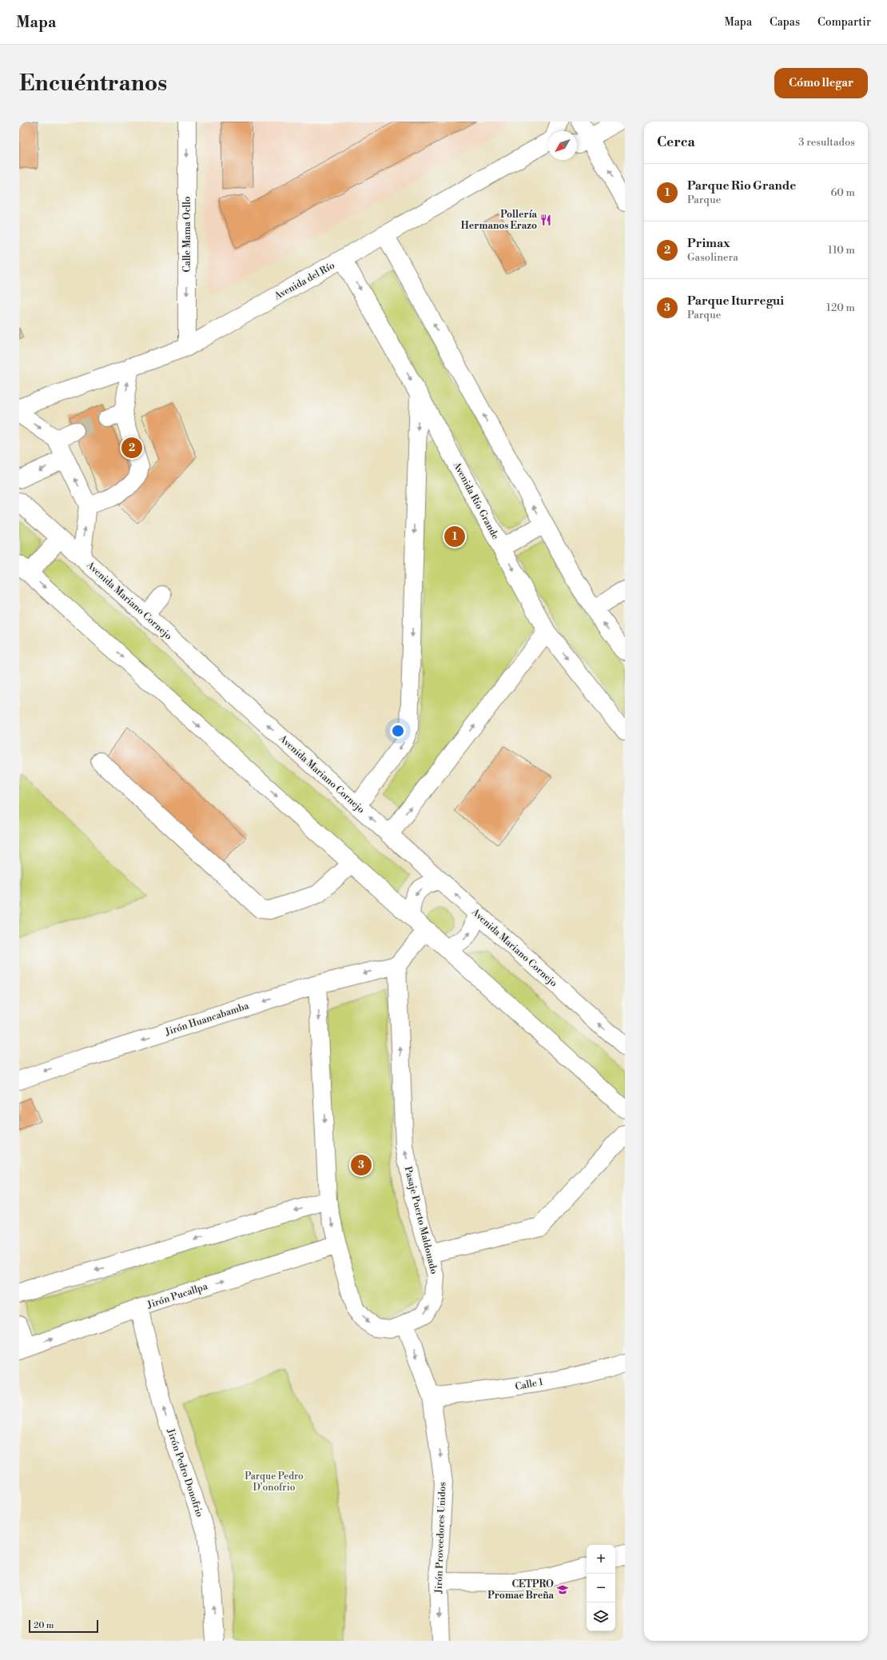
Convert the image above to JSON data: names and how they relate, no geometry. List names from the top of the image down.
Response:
{
  "streets": {
    "street": [
      "Calle Mama Ocllo",
      "Avenida del Río",
      "Avenida Río Grande",
      "Avenida Mariano Cornejo",
      "Jirón Huancabamba",
      "Pasaje Puerto Maldonado",
      "Jirón Pucallpa",
      "Calle 1",
      "Jirón Pedro Donofrio",
      "Jirón Proveedores Unidos"
    ]
  },
  "crossings": [
    ["Calle Mama Ocllo", "Avenida del Río"],
    ["Avenida del Río", "Avenida Río Grande"],
    ["Jirón Huancabamba", "Pasaje Puerto Maldonado"],
    ["Pasaje Puerto Maldonado", "Jirón Pucallpa"],
    ["Pasaje Puerto Maldonado", "Jirón Proveedores Unidos"],
    ["Jirón Pucallpa", "Jirón Pedro Donofrio"],
    ["Calle 1", "Jirón Proveedores Unidos"]
  ],
  "one_way": [
    "Calle Mama Ocllo",
    "Jirón Huancabamba",
    "Jirón Pedro Donofrio",
    "Jirón Proveedores Unidos"
  ],
  "parks": ["Parque Pedro D'onofrio"],
  "places": {
    "restaurant": ["Pollería Hermanos Erazo"],
    "school or university": ["CETPRO Promae Breña"]
  },
  "scale_bar": "20 m",
  "north": "bottom left",
  "page": {
    "header": "Mapa",
    "nav": ["Mapa", "Capas", "Compartir"],
    "buttons": "Cómo llegar",
    "title": "Encuéntranos",
    "heading": ["Cerca", "3 resultados"],
    "list": [
      {
        "mark": "1",
        "name": "Parque Rio Grande",
        "note": "Parque",
        "value": "60 m"
      },
      {
        "mark": "2",
        "name": "Primax",
        "note": "Gasolinera",
        "value": "110 m"
      },
      {
        "mark": "3",
        "name": "Parque Iturregui",
        "note": "Parque",
        "value": "120 m"
      }
    ],
    "pins": ["2", "1", "3"],
    "map_buttons": ["+", "−"],
    "scale": "20 m"
  }
}
